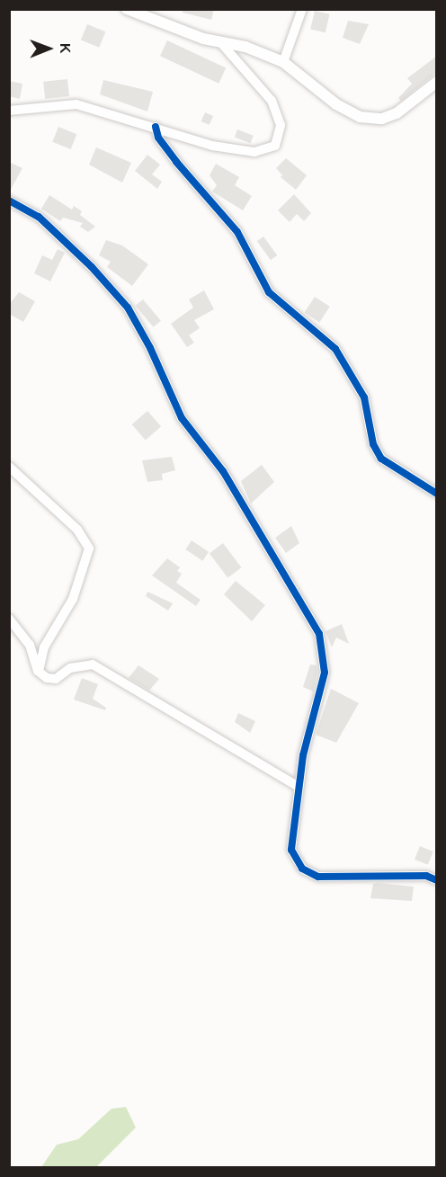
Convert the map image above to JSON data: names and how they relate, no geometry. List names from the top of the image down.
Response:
{
  "north": "right"
}
